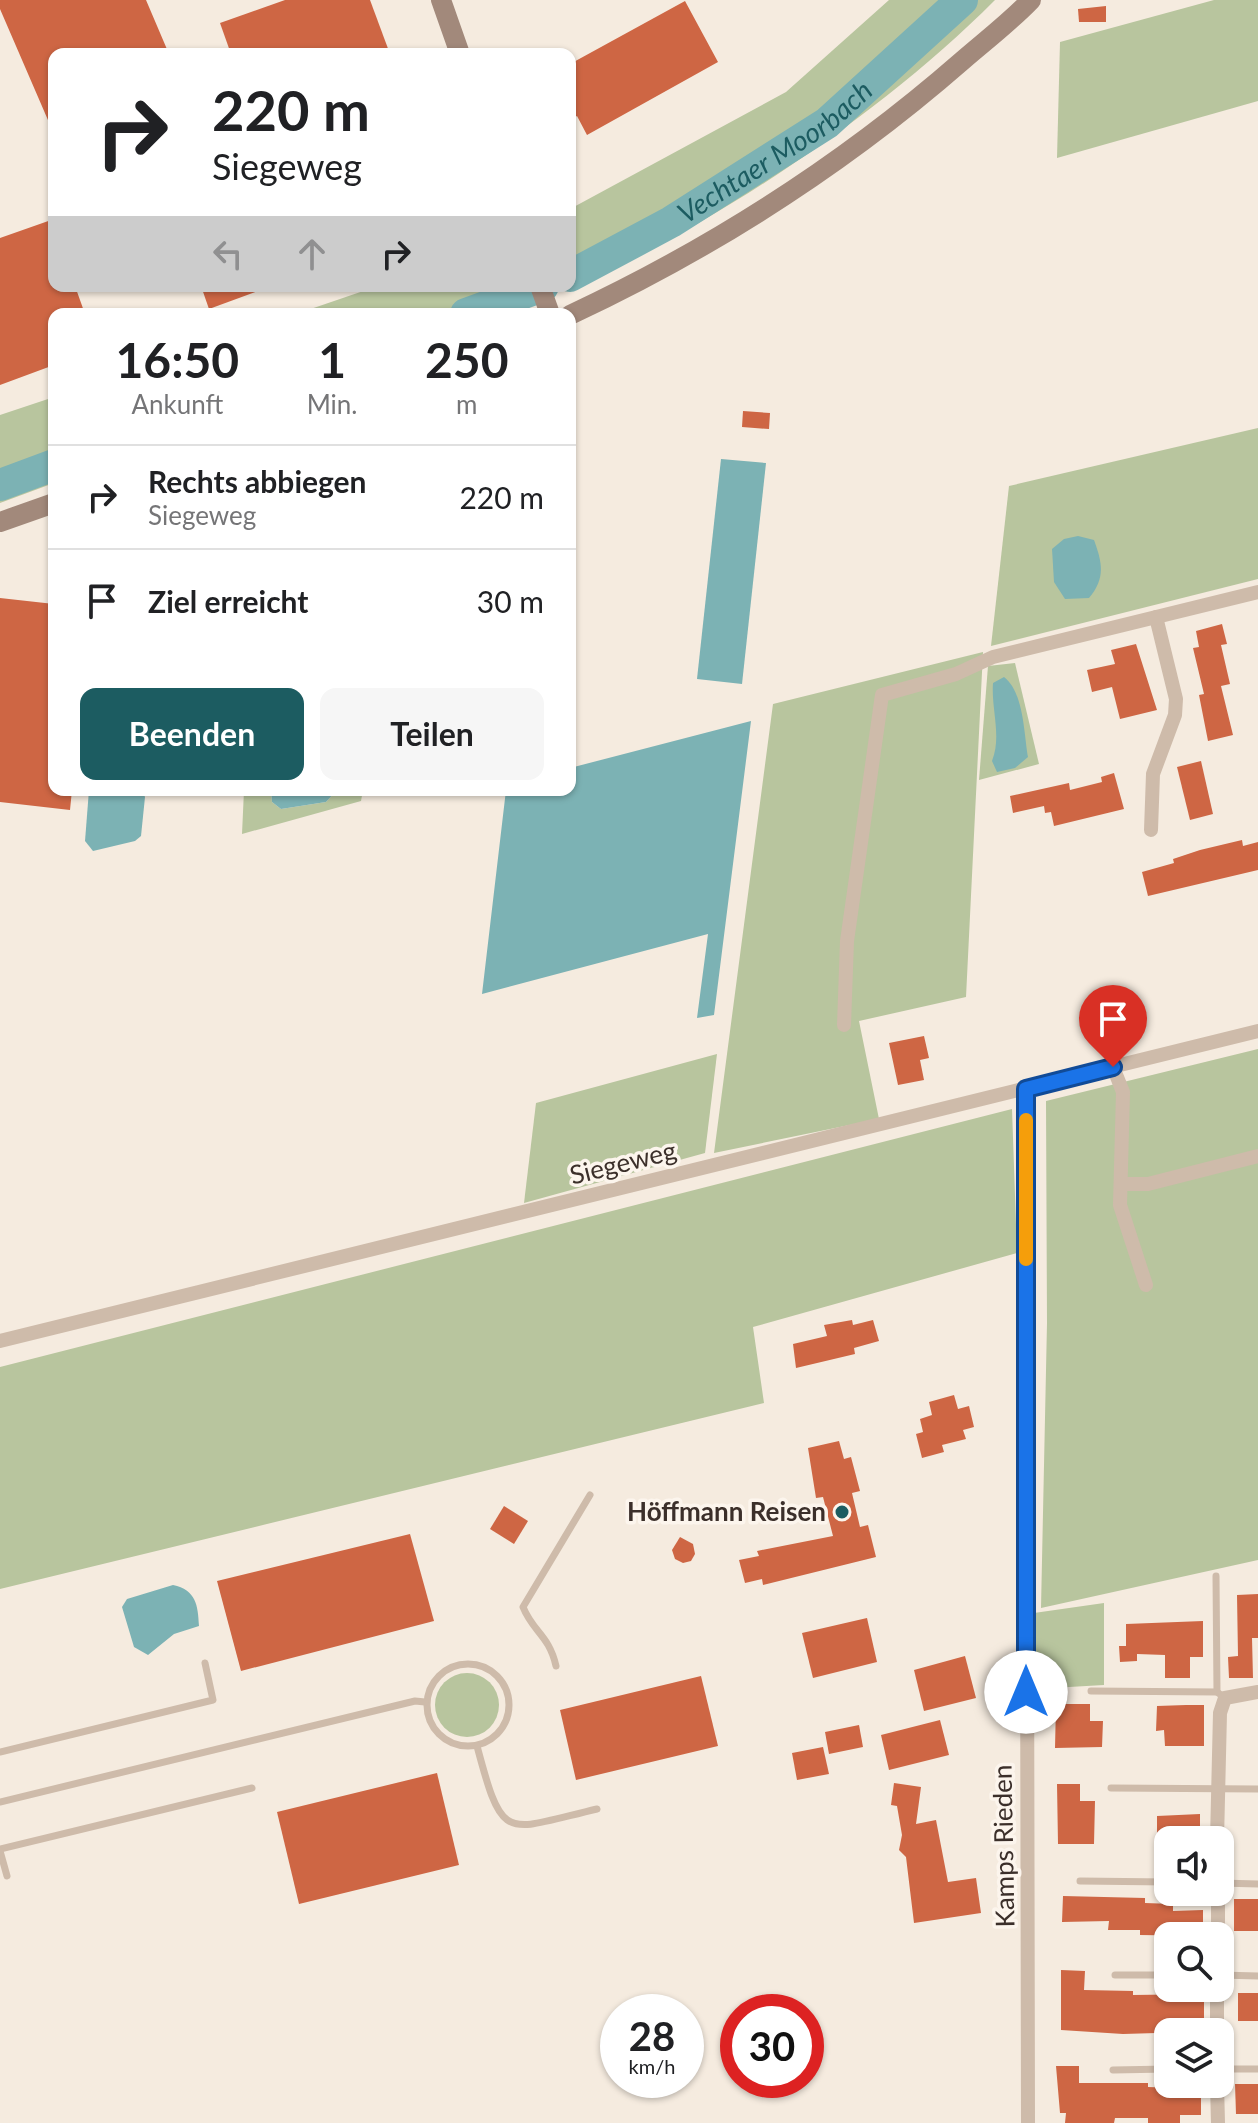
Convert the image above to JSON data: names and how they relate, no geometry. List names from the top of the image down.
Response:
{
  "streets": {
    "street": ["Siegeweg", "Kamps Rieden"]
  },
  "crossings": [
    ["Siegeweg", "Kamps Rieden"]
  ],
  "water": ["Vechtaer Moorbach"],
  "places": ["Höffmann Reisen"],
  "page": {
    "turn": ["220 m", "Siegeweg"],
    "eta": [
      "16:50",
      "Ankunft",
      "1",
      "Min.",
      "250",
      "m"
    ],
    "list": [
      {
        "name": "Rechts abbiegen",
        "note": "Siegeweg",
        "value": "220 m"
      },
      {
        "name": "Ziel erreicht",
        "value": "30 m"
      }
    ],
    "buttons": ["Beenden", "Teilen"],
    "speed": "28 km/h",
    "limit": "30"
  }
}
